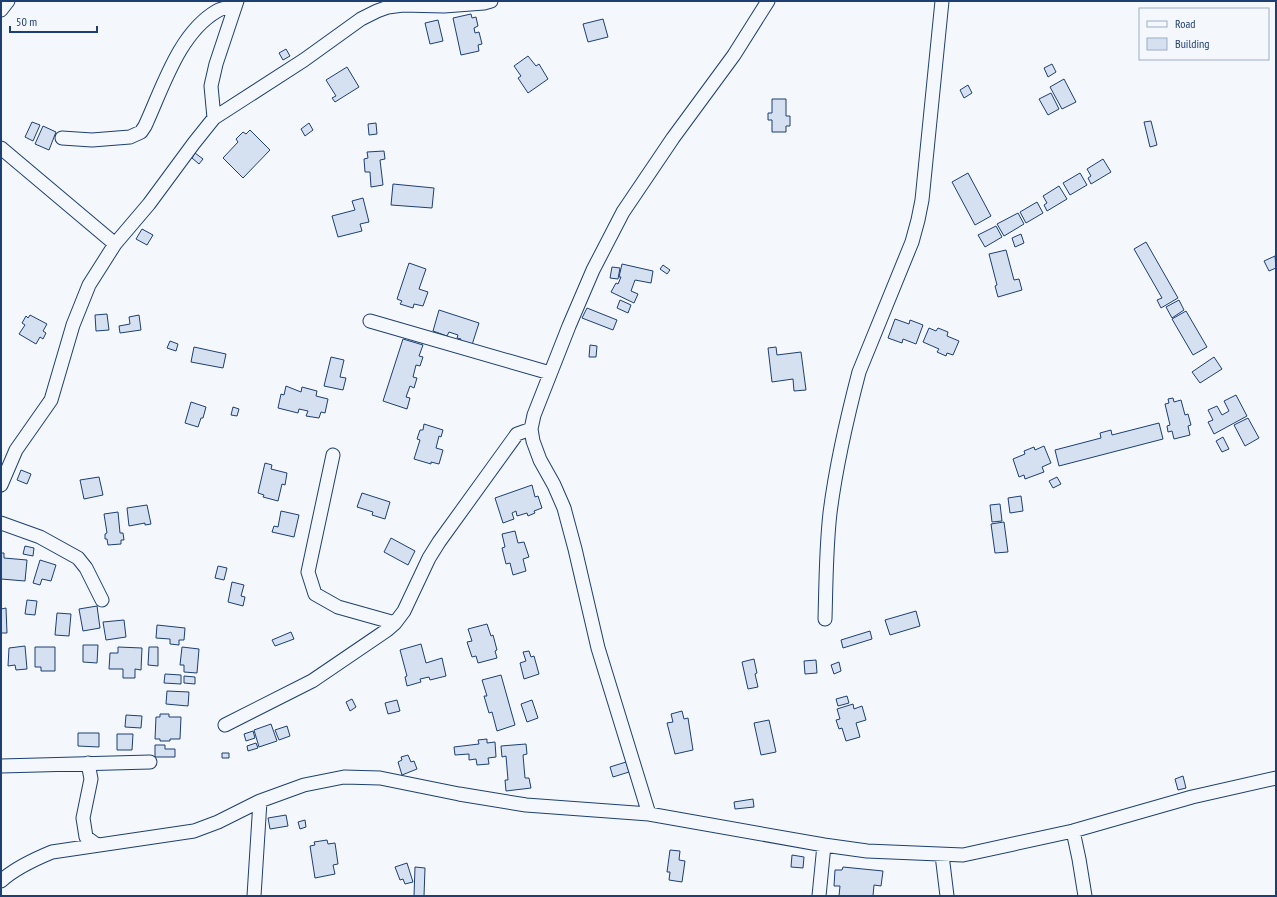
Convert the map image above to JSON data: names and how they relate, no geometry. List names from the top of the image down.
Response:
{
  "legend": ["Road", "Building"],
  "scale_bar": "50 m"
}
